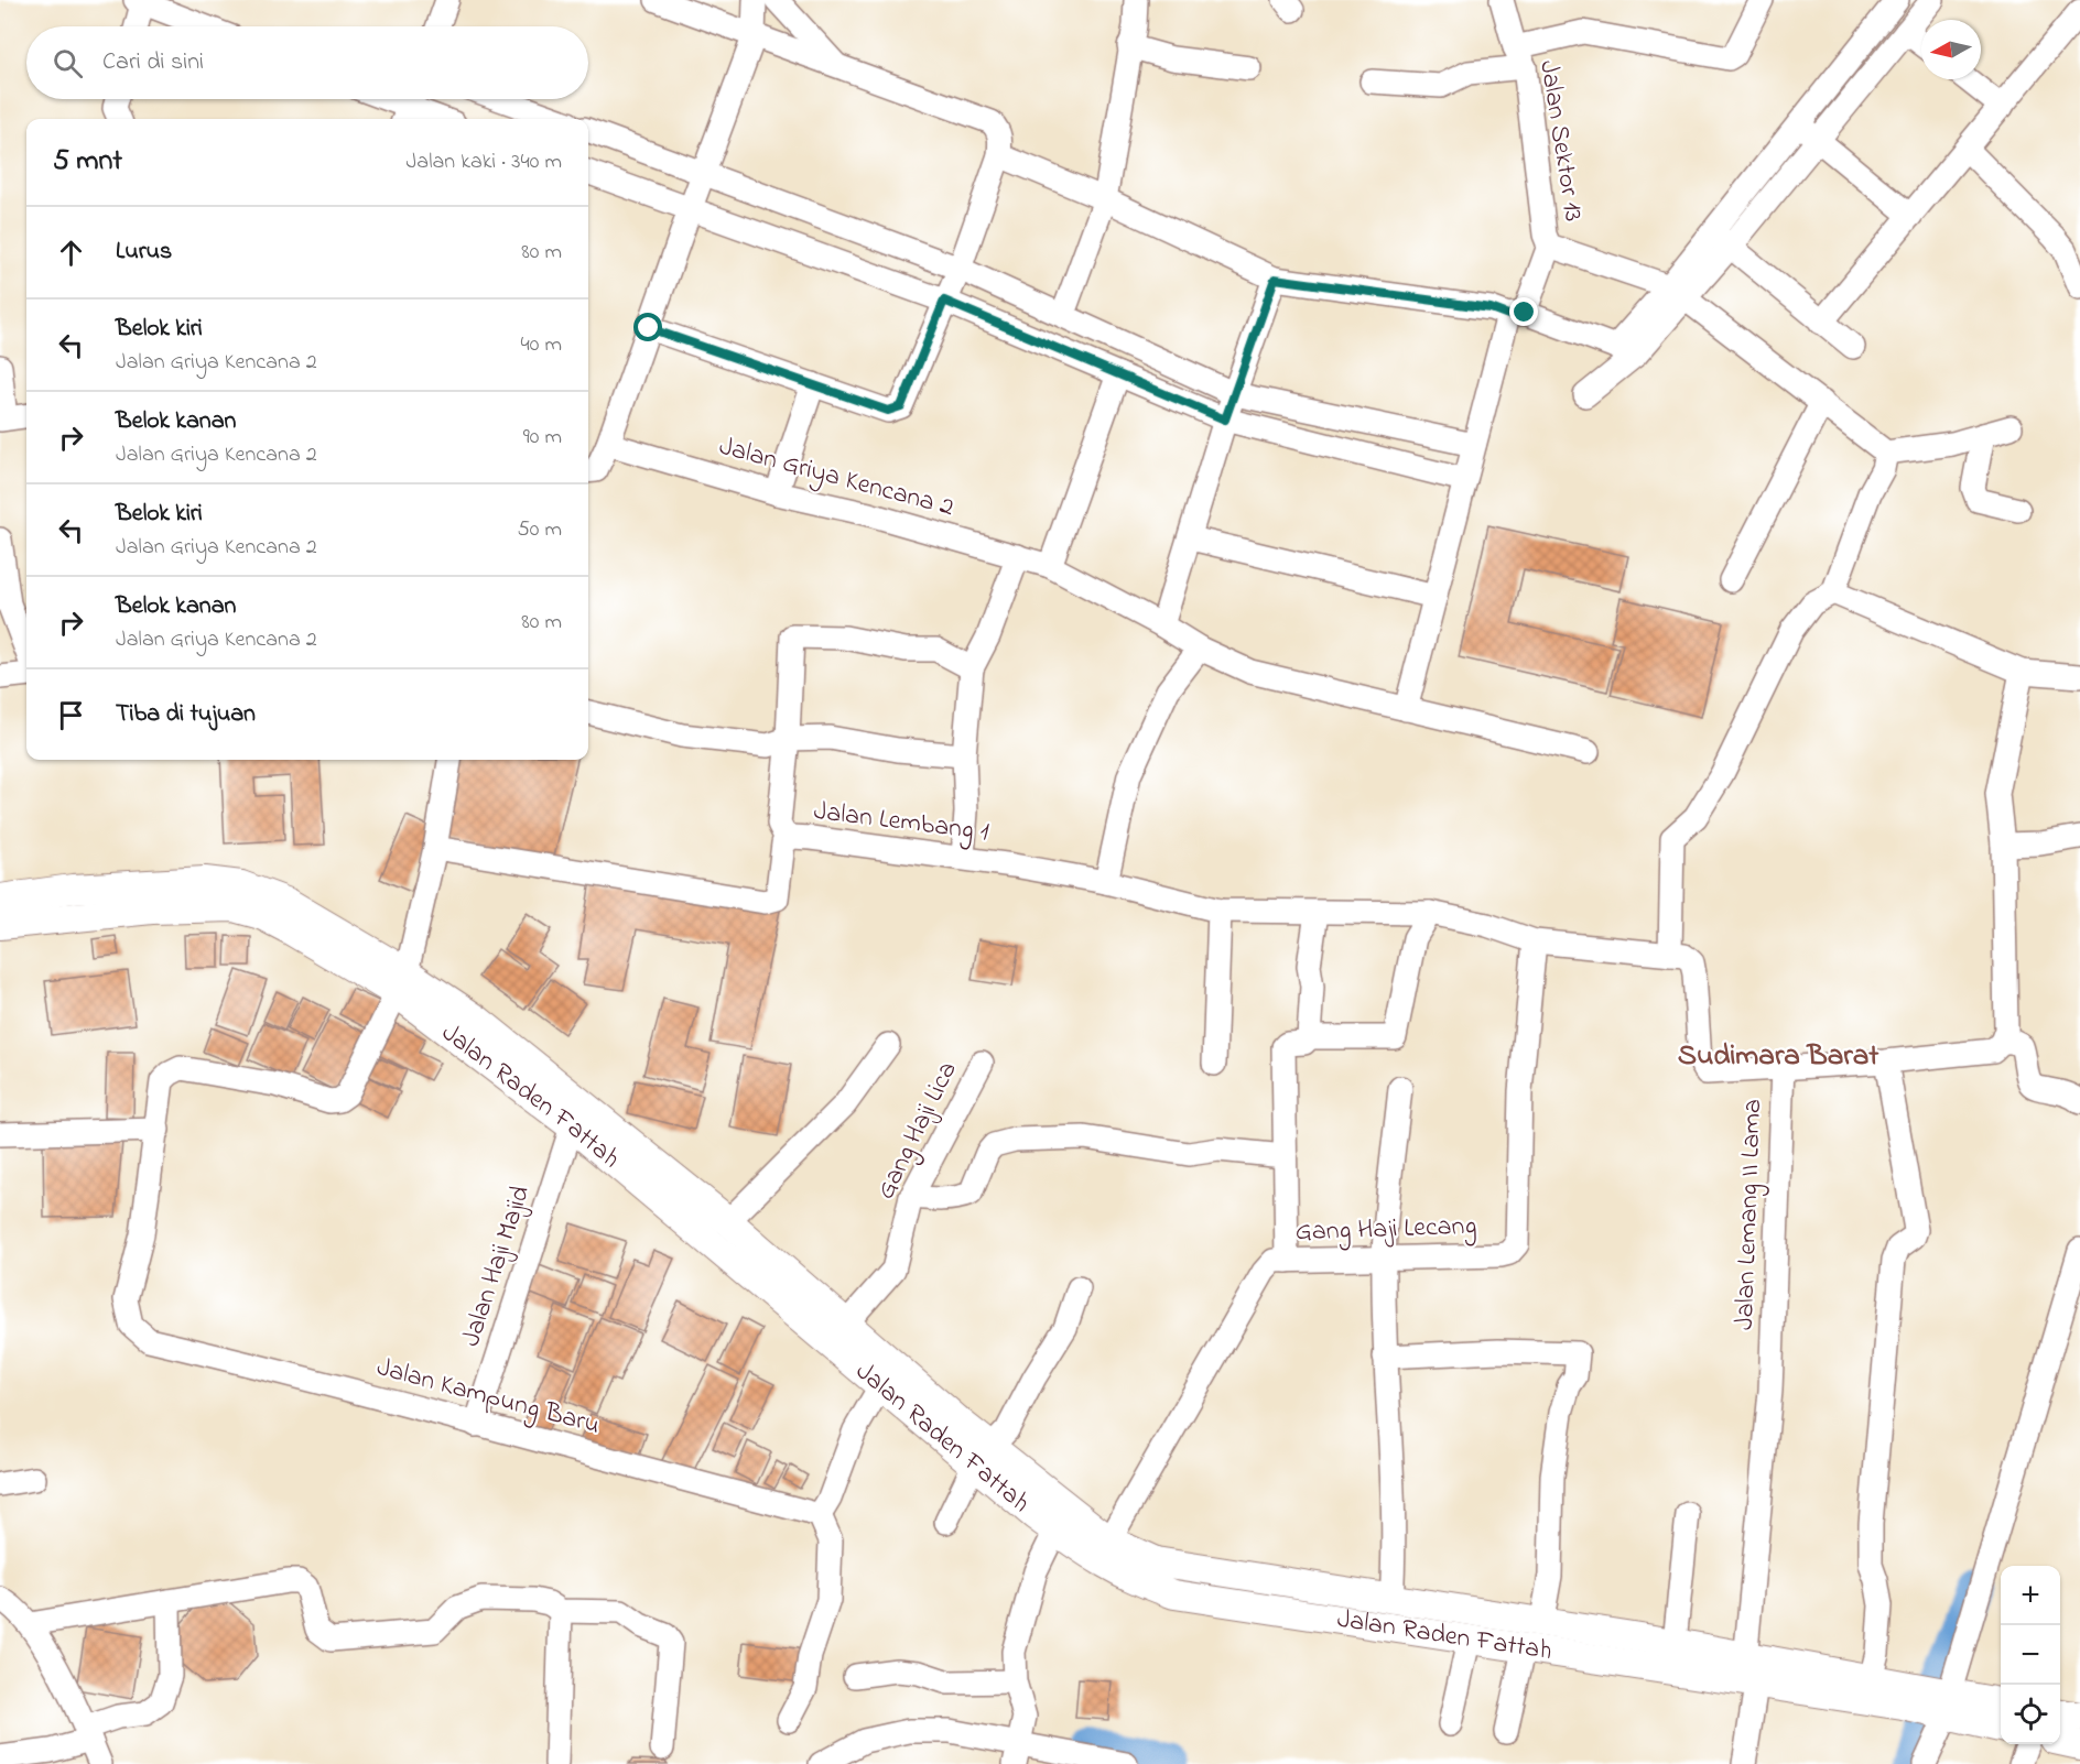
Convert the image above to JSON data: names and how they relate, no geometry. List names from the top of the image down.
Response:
{
  "streets": {
    "main road": ["Jalan Raden Fattah"],
    "street": [
      "Jalan Sektor 13",
      "Jalan Griya Kencana 2",
      "Jalan Lembang 1",
      "Gang Haji Lica",
      "Jalan Lemang II Lama",
      "Gang Haji Lecang",
      "Jalan Haji Majid",
      "Jalan Kampung Baru"
    ]
  },
  "crossings": [
    ["Jalan Lembang 1", "Gang Haji Lecang"],
    ["Jalan Raden Fattah", "Gang Haji Lica"],
    ["Jalan Raden Fattah", "Jalan Lemang II Lama"],
    ["Jalan Raden Fattah", "Gang Haji Lecang"],
    ["Jalan Raden Fattah", "Jalan Haji Majid"],
    ["Jalan Haji Majid", "Jalan Kampung Baru"]
  ],
  "districts": ["Sudimara Barat"],
  "north": "left",
  "page": {
    "search": "Cari di sini",
    "heading": ["5 mnt", "Jalan kaki · 340 m"],
    "list": [
      ["Lurus", "80 m"],
      ["Belok kiri", "Jalan Griya Kencana 2", "40 m"],
      ["Belok kanan", "Jalan Griya Kencana 2", "90 m"],
      ["Belok kiri", "Jalan Griya Kencana 2", "50 m"],
      ["Belok kanan", "Jalan Griya Kencana 2", "80 m"],
      "Tiba di tujuan"
    ],
    "map_buttons": ["+", "−"]
  }
}
